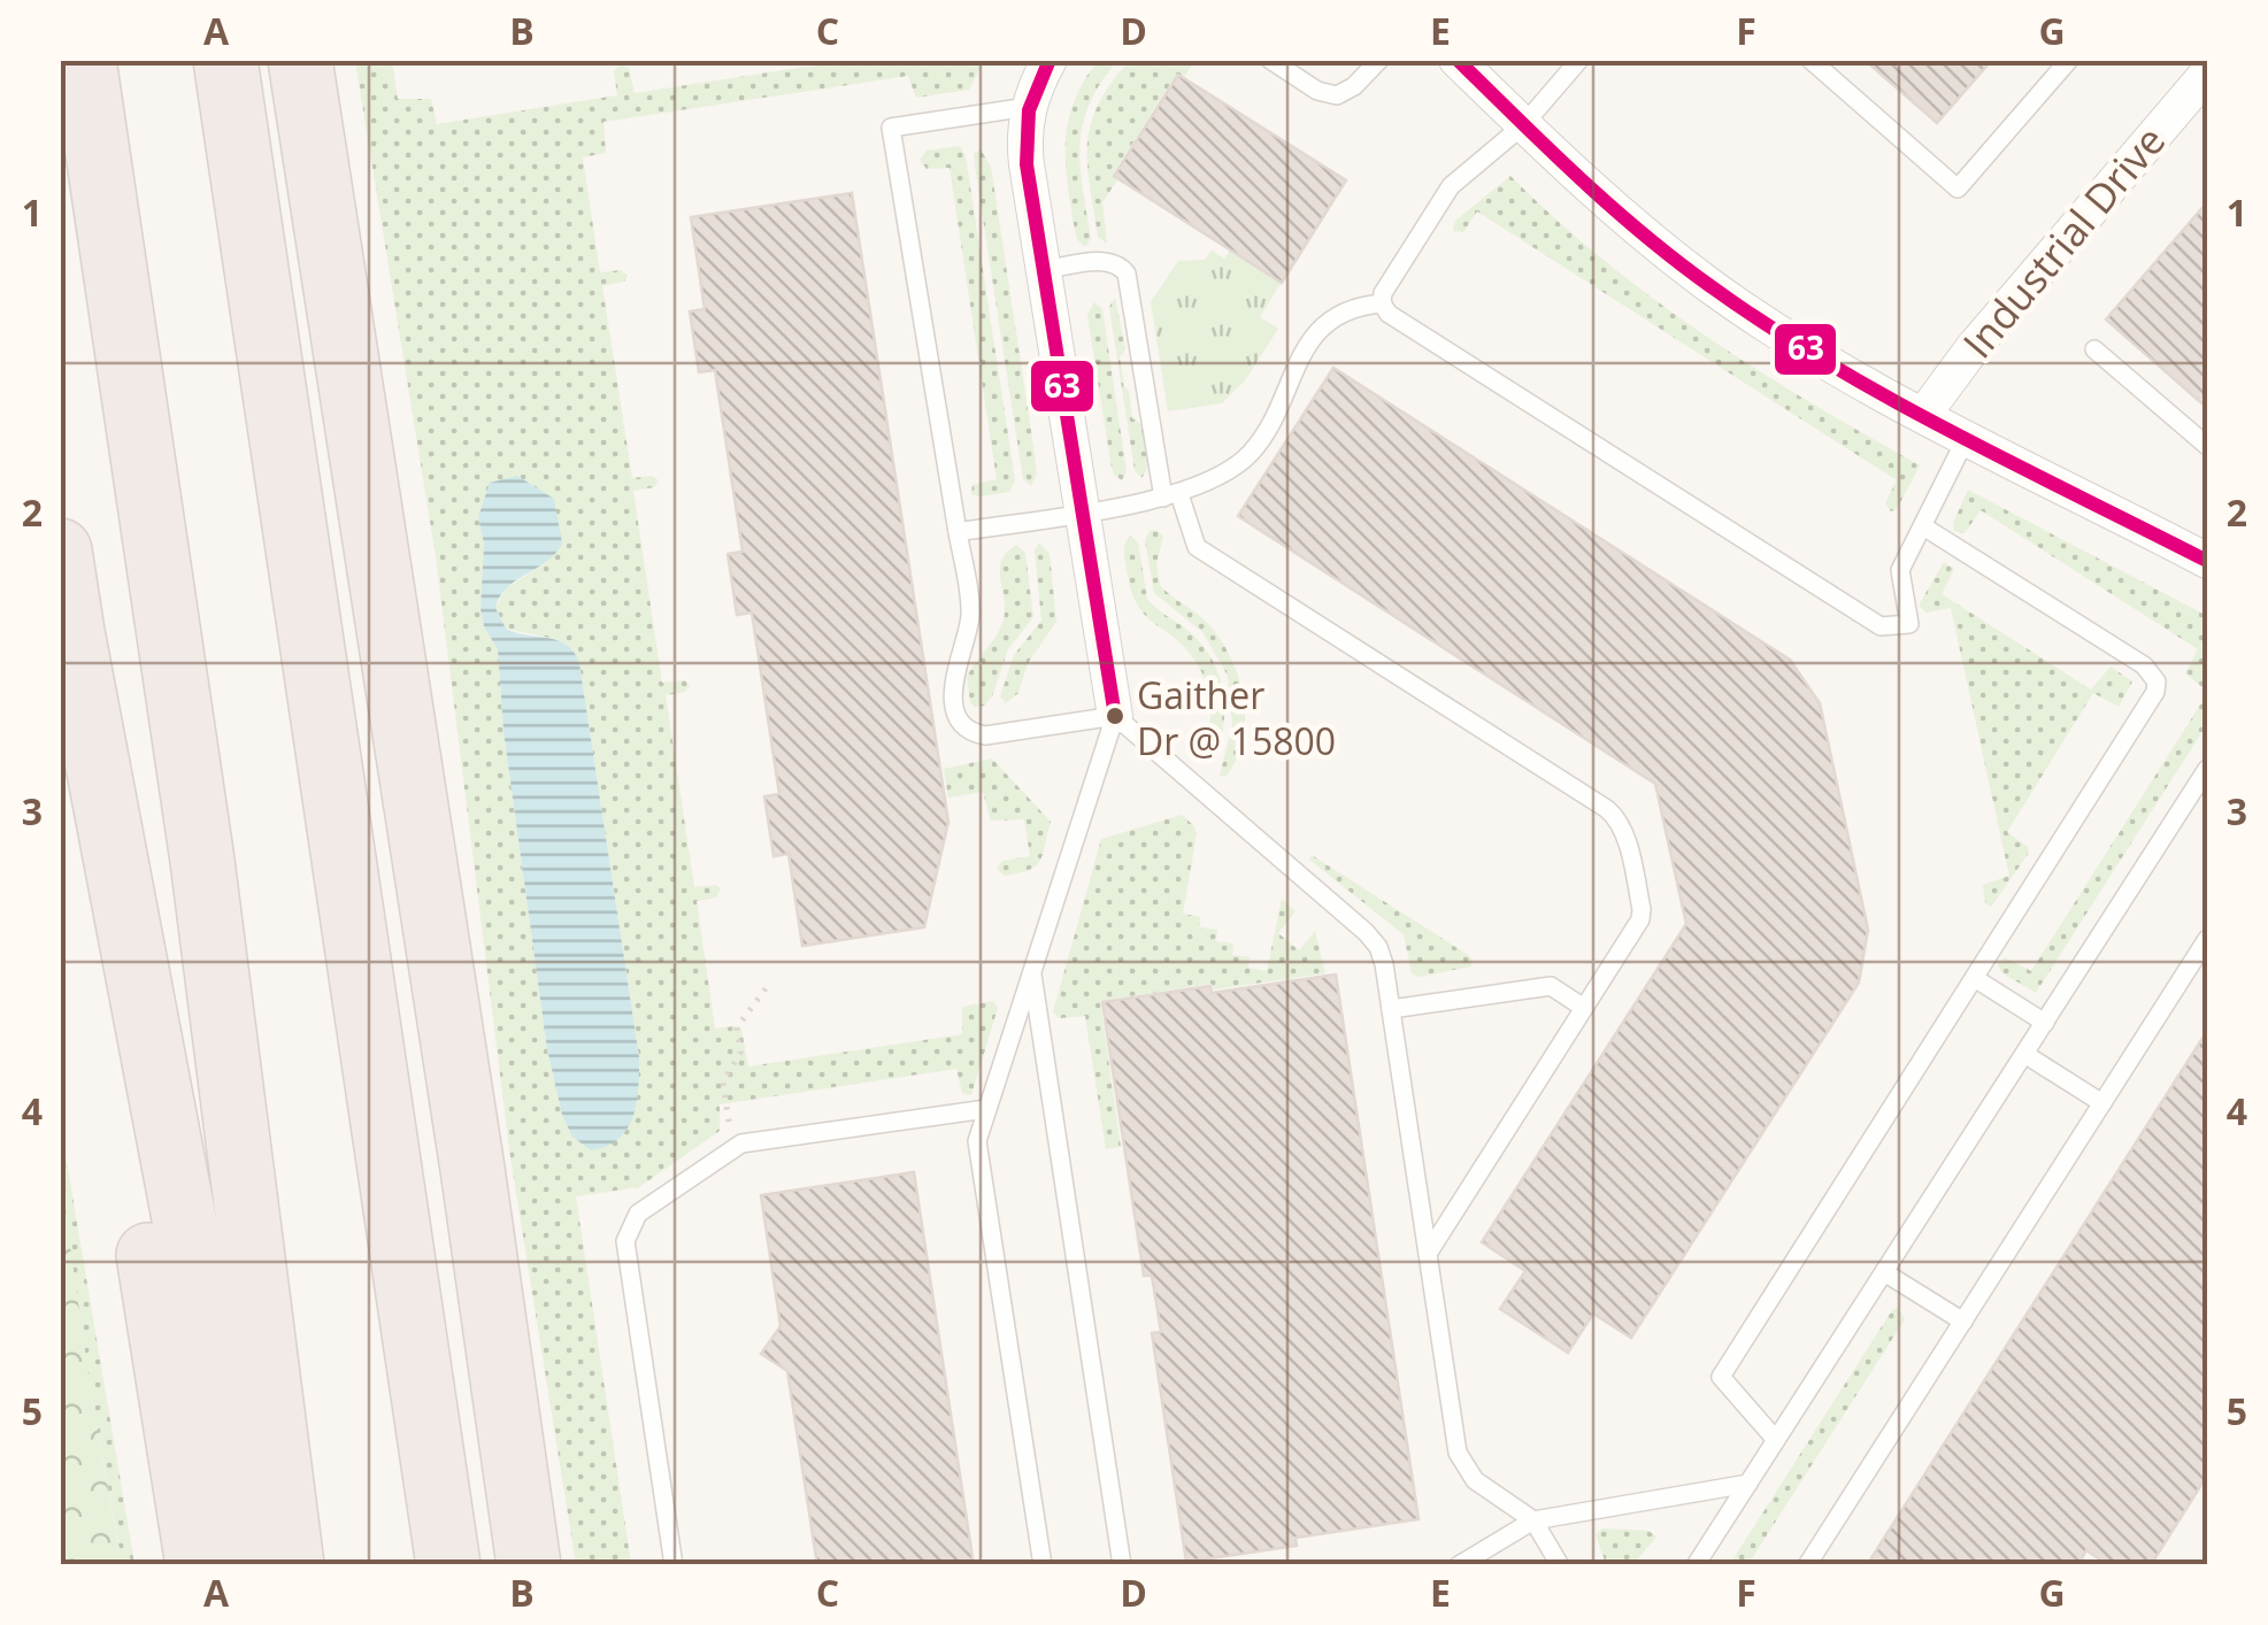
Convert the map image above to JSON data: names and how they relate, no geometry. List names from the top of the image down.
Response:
{
  "streets": {
    "street": ["Industrial Drive"]
  },
  "places": ["Gaither Dr @ 15800"],
  "lines": ["transit line 63"],
  "grid": {
    "columns": [
      "A",
      "B",
      "C",
      "D",
      "E",
      "F",
      "G"
    ],
    "rows": [
      "1",
      "2",
      "3",
      "4",
      "5"
    ]
  }
}
